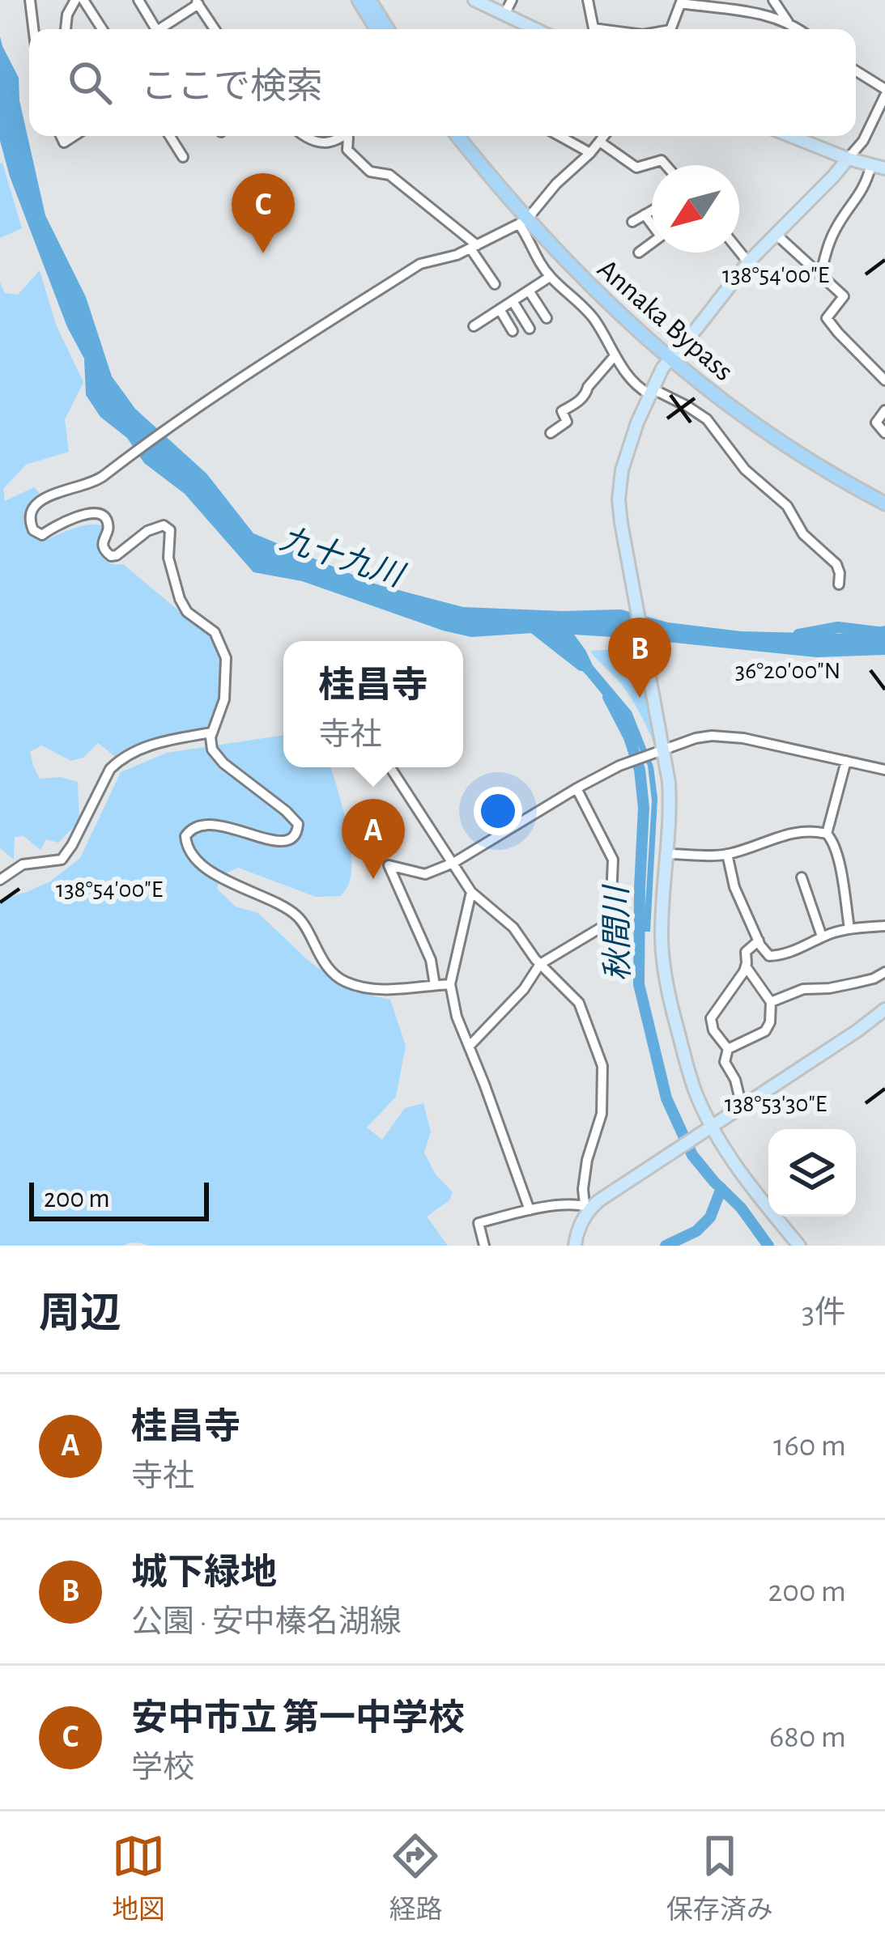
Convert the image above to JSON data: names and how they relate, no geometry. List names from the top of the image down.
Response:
{
  "streets": {
    "highway": ["Annaka Bypass"]
  },
  "water": ["九十九川", "秋間川"],
  "scale_bar": "200 m",
  "north": "bottom left",
  "page": {
    "search": "ここで検索",
    "pins": ["C", "B", "A"],
    "popup": ["桂昌寺", "寺社"],
    "scale": "200 m",
    "heading": ["周辺", "3件"],
    "list": [
      {
        "mark": "A",
        "name": "桂昌寺",
        "note": "寺社",
        "value": "160 m"
      },
      {
        "mark": "B",
        "name": "城下緑地",
        "note": "公園 · 安中榛名湖線",
        "value": "200 m"
      },
      {
        "mark": "C",
        "name": "安中市立 第一中学校",
        "note": "学校",
        "value": "680 m"
      }
    ],
    "nav": ["地図", "経路", "保存済み"]
  },
  "coordinates": ["138°54'00\"E", "36°20'00\"N", "138°53'30\"E"]
}
